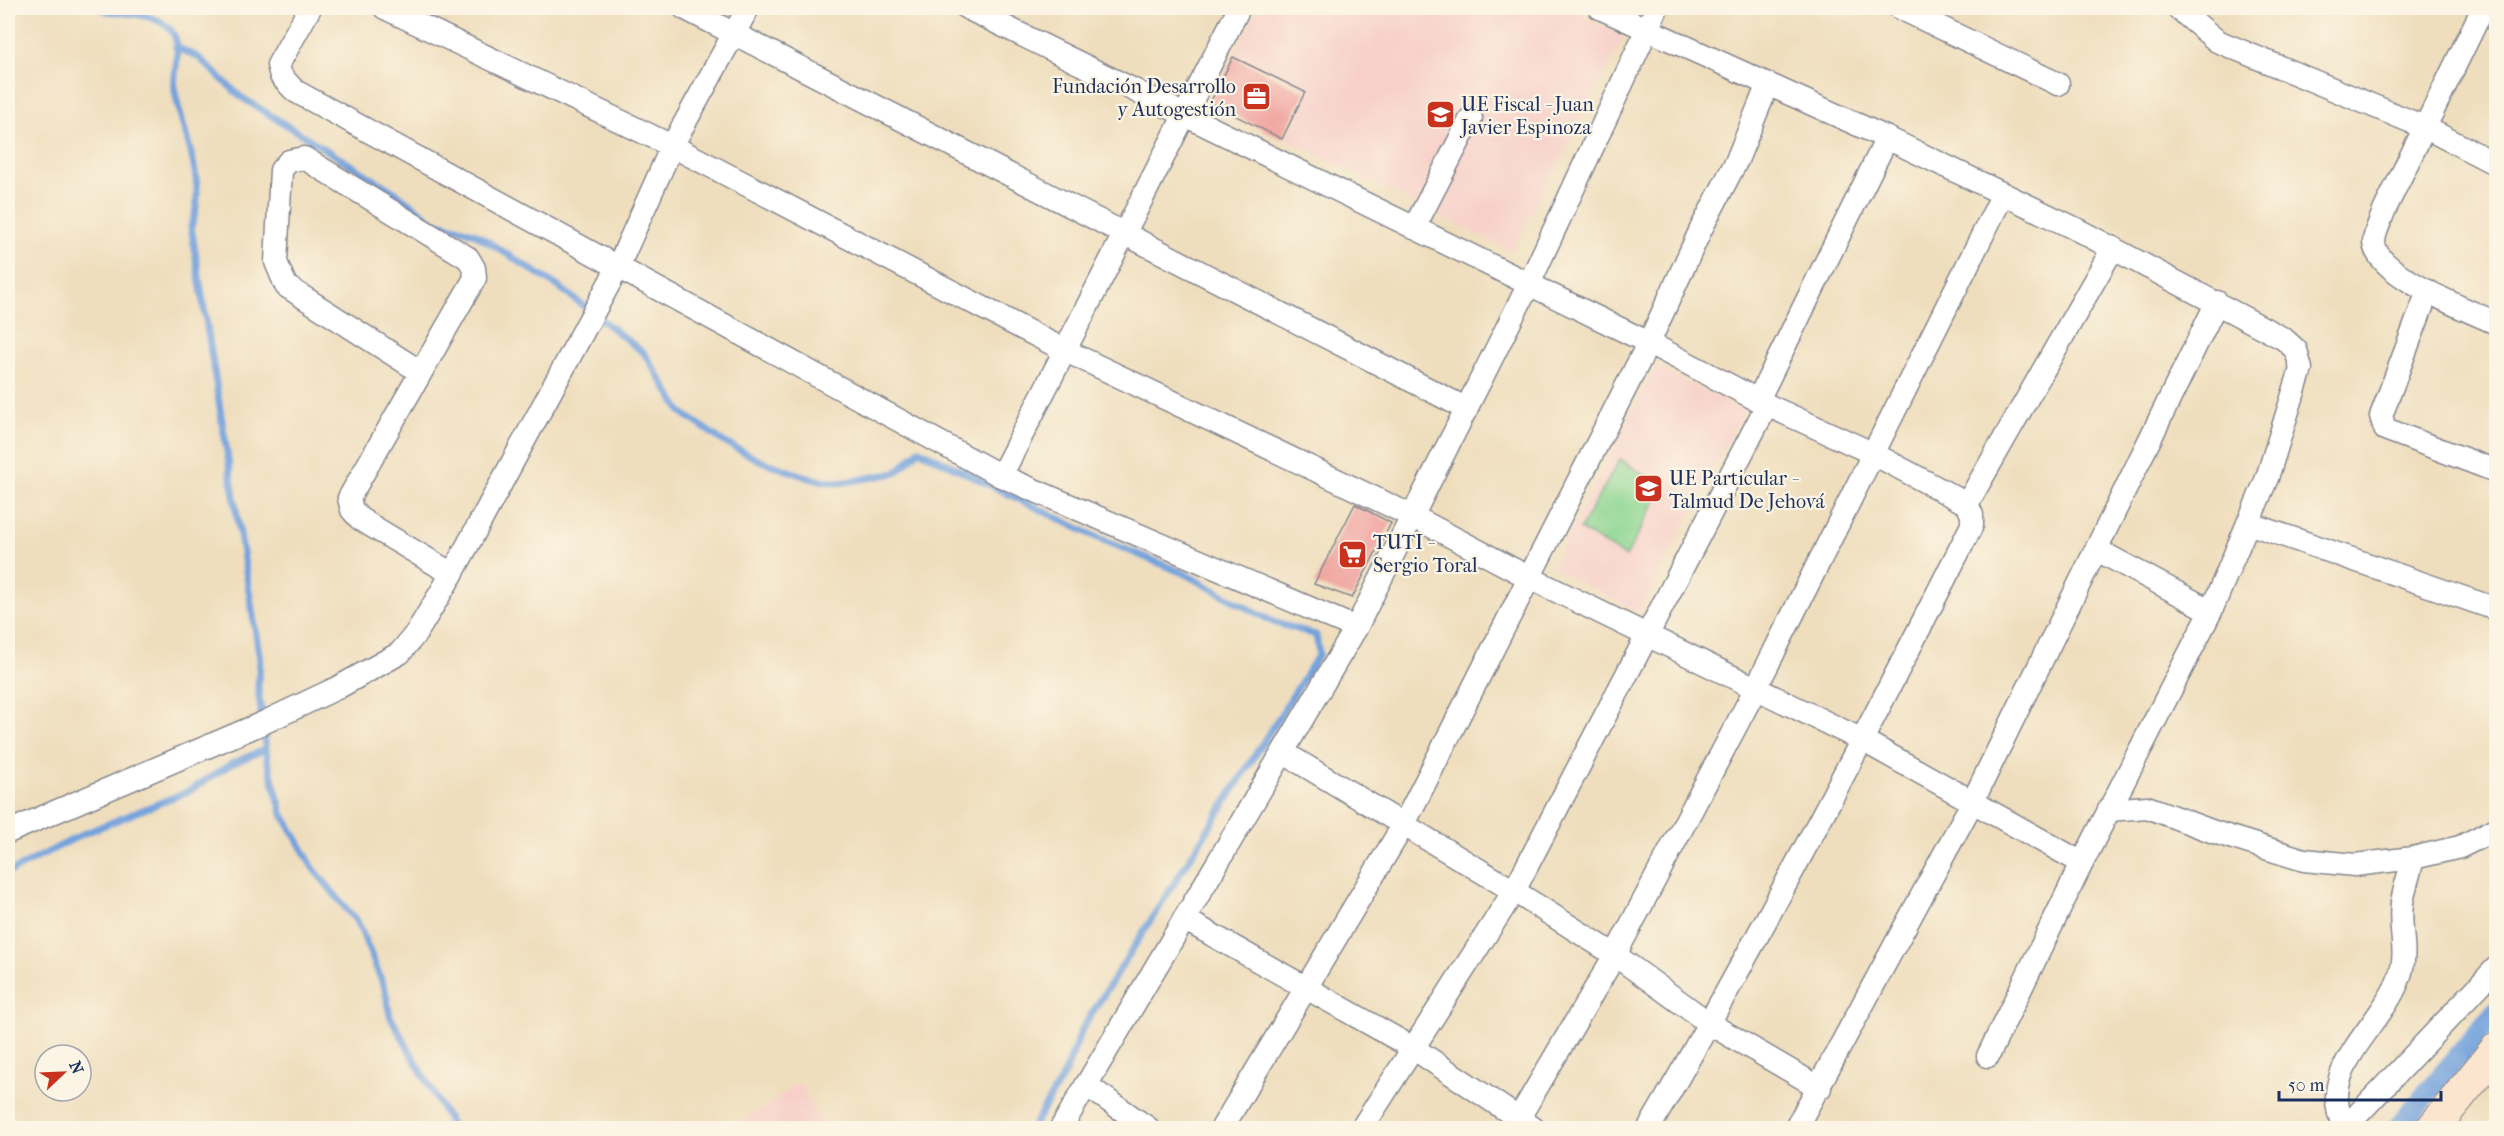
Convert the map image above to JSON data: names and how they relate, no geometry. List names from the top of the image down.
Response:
{
  "places": {
    "office": ["Fundación Desarrollo y Autogestión"],
    "school or university": ["UE Fiscal - Juan Javier Espinoza", "UE Particular - Talmud De Jehová"],
    "supermarket": ["TUTI - Sergio Toral"]
  },
  "scale_bar": "50 m",
  "north": "top right"
}
